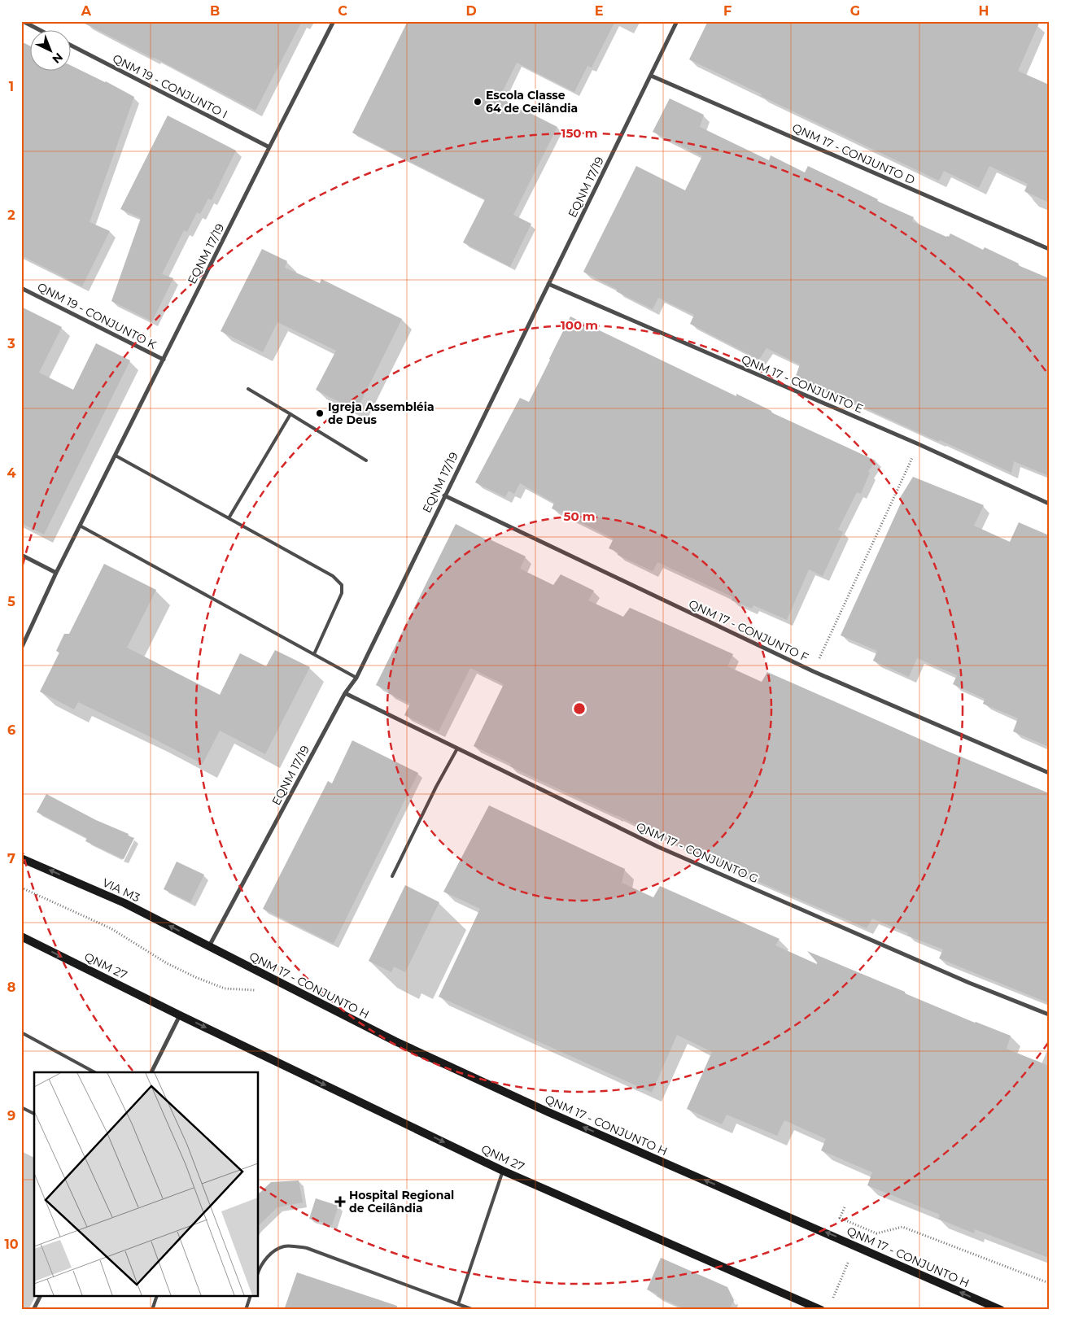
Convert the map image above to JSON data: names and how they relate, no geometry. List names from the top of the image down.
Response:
{
  "streets": {
    "main road": ["VIA M3", "QNM 27", "QNM 17 - CONJUNTO H"],
    "street": [
      "QNM 19 - CONJUNTO I",
      "QNM 17 - CONJUNTO D",
      "EQNM 17/19",
      "QNM 19 - CONJUNTO K",
      "QNM 17 - CONJUNTO E",
      "QNM 17 - CONJUNTO F",
      "QNM 17 - CONJUNTO G"
    ]
  },
  "crossings": [
    ["QNM 19 - CONJUNTO I", "EQNM 17/19"],
    ["QNM 17 - CONJUNTO D", "EQNM 17/19"],
    ["EQNM 17/19", "QNM 19 - CONJUNTO K"],
    ["EQNM 17/19", "QNM 17 - CONJUNTO E"],
    ["EQNM 17/19", "QNM 17 - CONJUNTO F"],
    ["EQNM 17/19", "QNM 17 - CONJUNTO G"],
    ["EQNM 17/19", "VIA M3"],
    ["EQNM 17/19", "QNM 17 - CONJUNTO H"],
    ["VIA M3", "QNM 17 - CONJUNTO H"]
  ],
  "one_way": ["VIA M3", "QNM 27", "QNM 17 - CONJUNTO H"],
  "places": {
    "other": ["Escola Classe 64 de Ceilândia", "Igreja Assembléia de Deus"],
    "health": ["Hospital Regional de Ceilândia"]
  },
  "north": "bottom right",
  "grid": {
    "columns": [
      "A",
      "B",
      "C",
      "D",
      "E",
      "F",
      "G",
      "H"
    ],
    "rows": [
      "1",
      "2",
      "3",
      "4",
      "5",
      "6",
      "7",
      "8",
      "9",
      "10"
    ]
  },
  "rings": ["150 m", "100 m", "50 m"]
}
